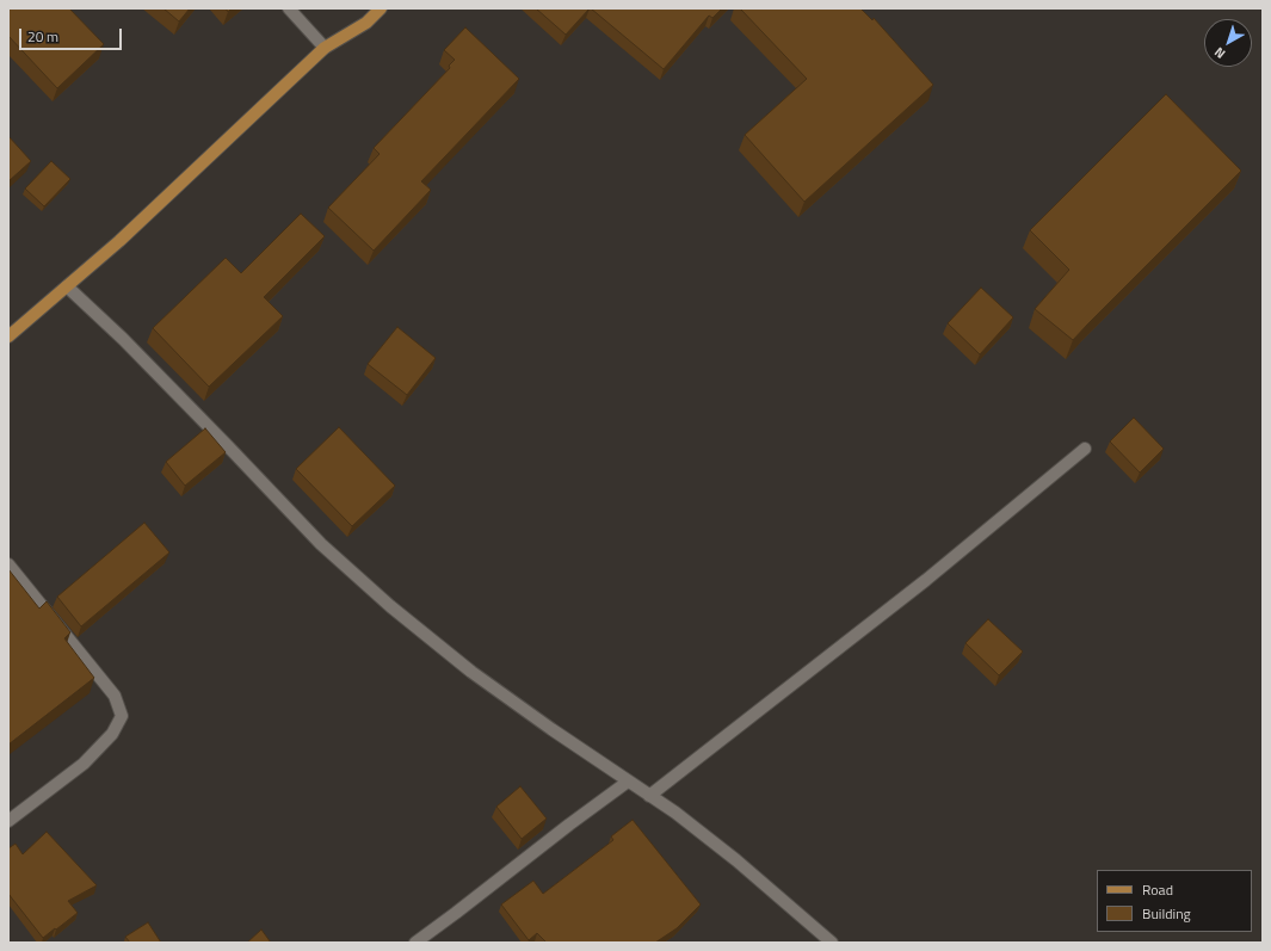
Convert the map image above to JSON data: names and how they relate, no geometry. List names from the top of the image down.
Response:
{
  "legend": ["Road", "Building"],
  "scale_bar": "20 m",
  "north": "bottom left"
}
